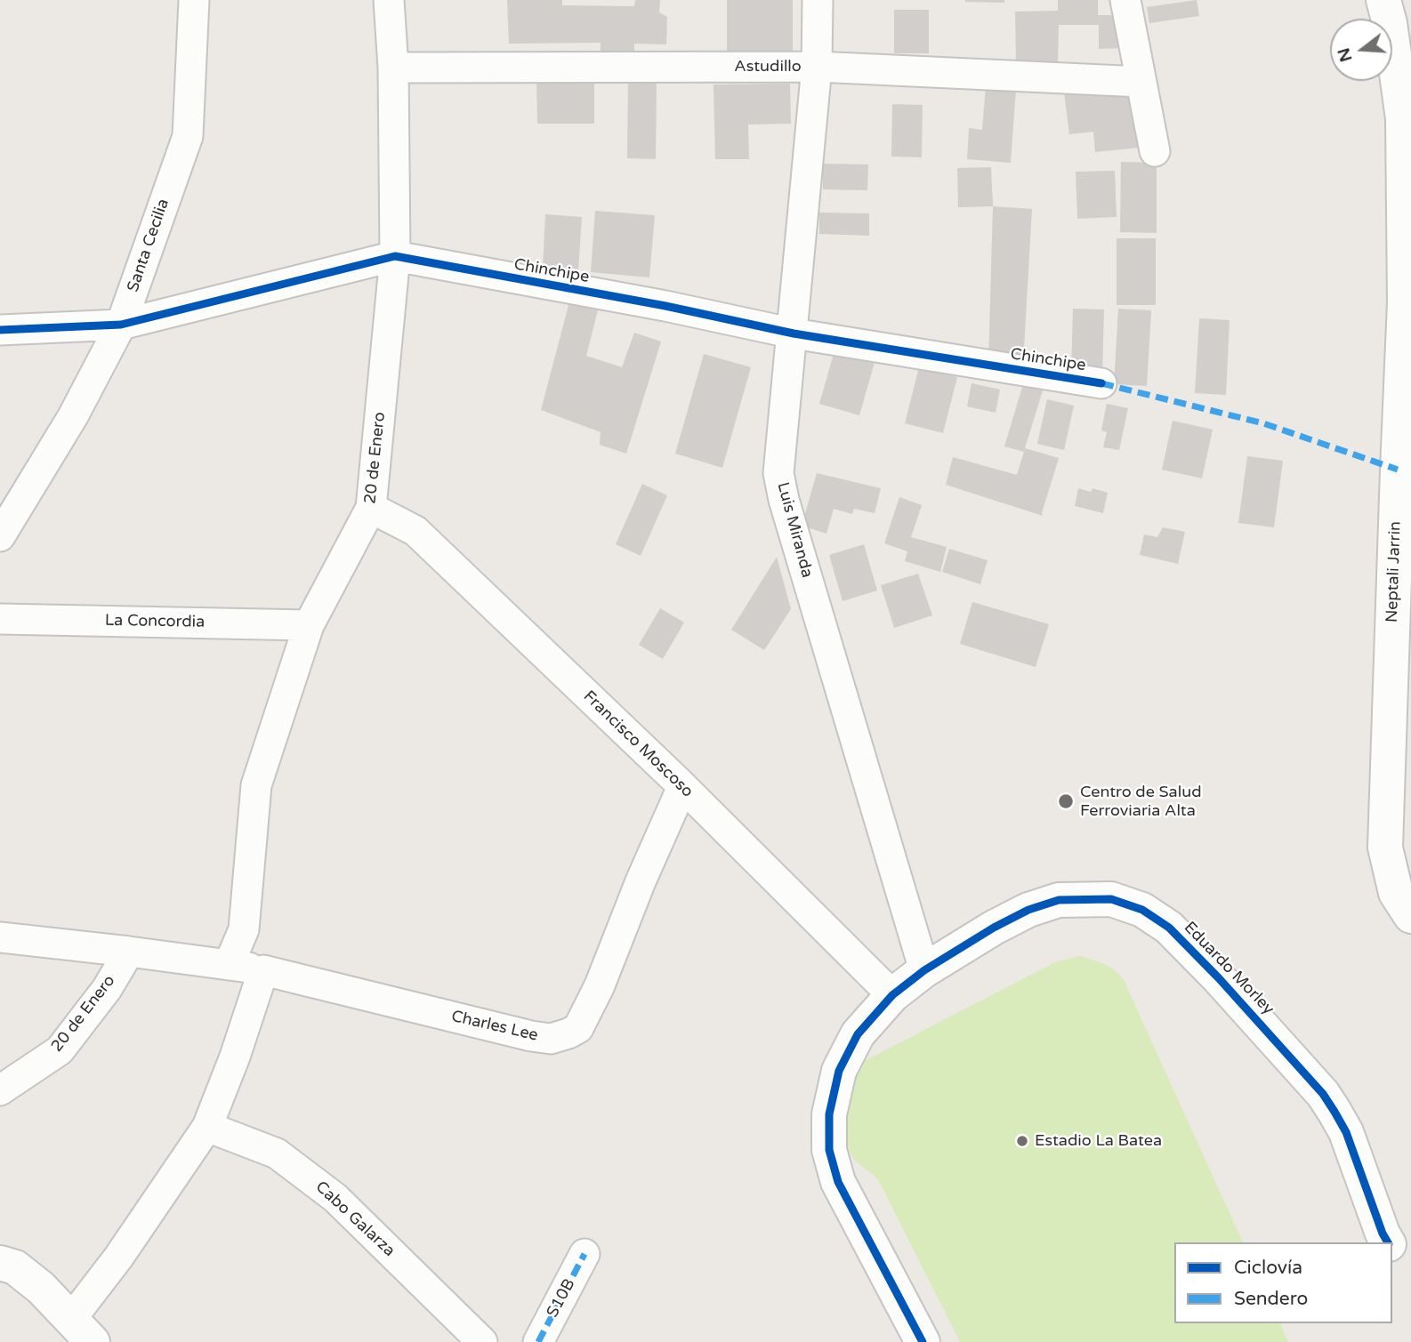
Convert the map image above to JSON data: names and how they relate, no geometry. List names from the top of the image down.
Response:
{
  "streets": {
    "street": [
      "Astudillo",
      "Santa Cecilia",
      "Chinchipe",
      "20 de Enero",
      "Luis Miranda",
      "Neptali Jarrin",
      "La Concordia",
      "Francisco Moscoso",
      "Eduardo Morley",
      "Charles Lee",
      "Cabo Galarza",
      "S10B"
    ]
  },
  "crossings": [
    ["Astudillo", "20 de Enero"],
    ["Astudillo", "Luis Miranda"],
    ["Santa Cecilia", "Chinchipe"],
    ["Chinchipe", "20 de Enero"],
    ["Chinchipe", "Luis Miranda"],
    ["20 de Enero", "La Concordia"],
    ["20 de Enero", "Francisco Moscoso"],
    ["20 de Enero", "Charles Lee"],
    ["Luis Miranda", "Eduardo Morley"],
    ["Francisco Moscoso", "Eduardo Morley"],
    ["Francisco Moscoso", "Charles Lee"]
  ],
  "places": ["Centro de Salud Ferroviaria Alta", "Estadio La Batea"],
  "legend": ["Ciclovía", "Sendero"],
  "north": "left"
}
